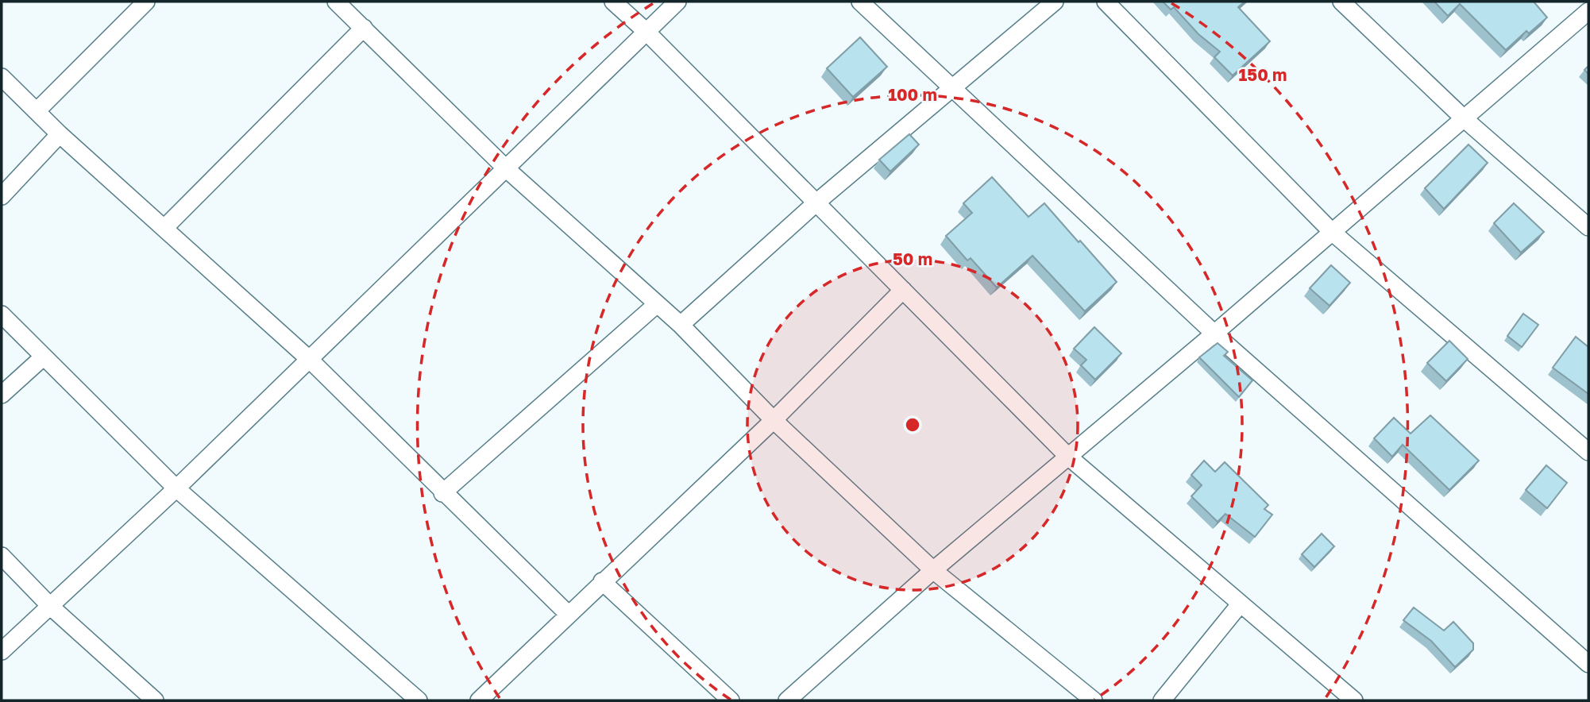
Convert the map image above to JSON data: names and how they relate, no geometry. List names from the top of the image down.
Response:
{
  "rings": ["150 m", "100 m", "50 m"]
}
